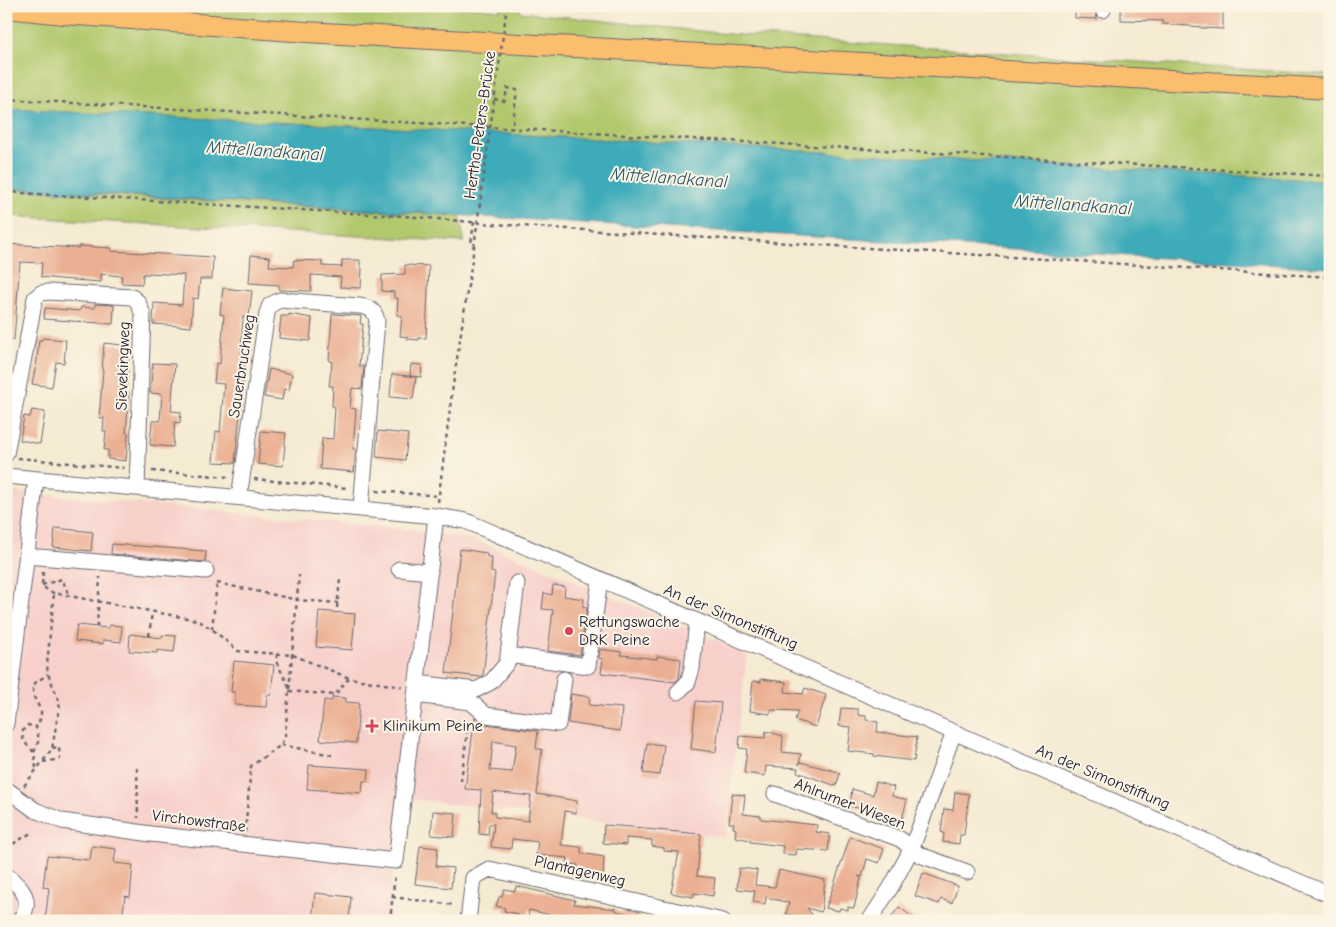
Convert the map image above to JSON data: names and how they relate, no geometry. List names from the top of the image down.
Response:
{
  "streets": {
    "street": [
      "Sievekingweg",
      "Sauerbruchweg",
      "An der Simonstiftung",
      "Ahlrumer Wiesen",
      "Virchowstraße",
      "Plantagenweg"
    ],
    "path": ["Hertha-Peters-Brücke"]
  },
  "crossings": [
    ["An der Simonstiftung", "Ahlrumer Wiesen"]
  ],
  "water": ["Mittellandkanal"],
  "places": {
    "other": ["Rettungswache DRK Peine"],
    "health": ["Klinikum Peine"]
  }
}
